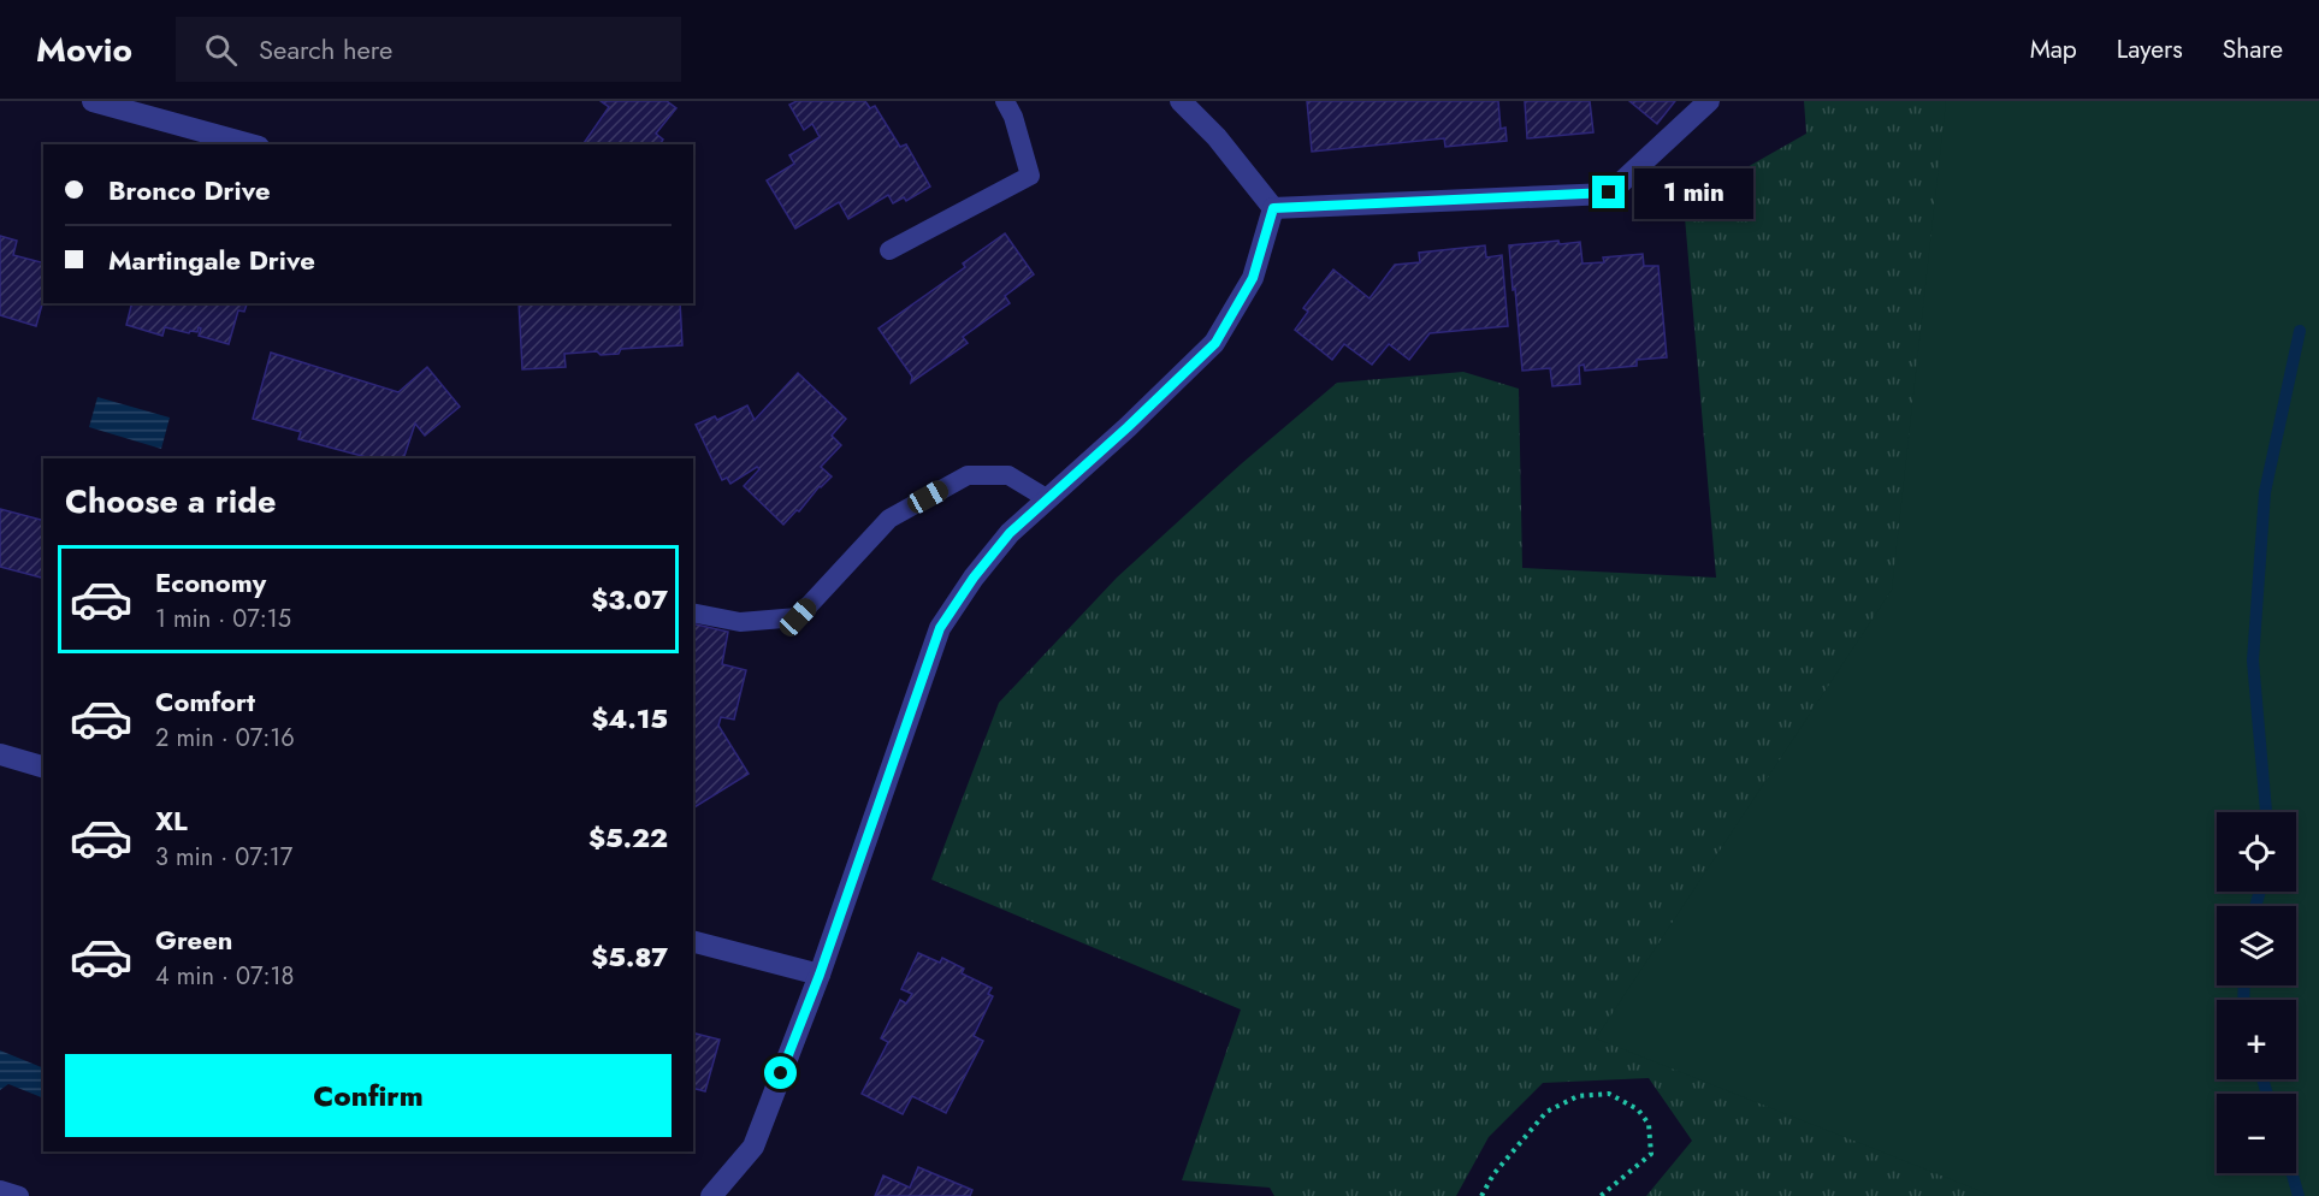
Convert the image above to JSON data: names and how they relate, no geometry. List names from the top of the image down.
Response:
{
  "page": {
    "header": "Movio",
    "search": "Search here",
    "nav": ["Map", "Layers", "Share"],
    "banner": ["Bronco Drive", "Martingale Drive"],
    "bubble": "1 min",
    "heading": "Choose a ride",
    "list": [
      {
        "name": "Economy",
        "note": "1 min · 07:15",
        "value": "$3.07"
      },
      {
        "name": "Comfort",
        "note": "2 min · 07:16",
        "value": "$4.15"
      },
      {
        "name": "XL",
        "note": "3 min · 07:17",
        "value": "$5.22"
      },
      {
        "name": "Green",
        "note": "4 min · 07:18",
        "value": "$5.87"
      }
    ],
    "map_buttons": ["+", "−"],
    "buttons": "Confirm"
  }
}
